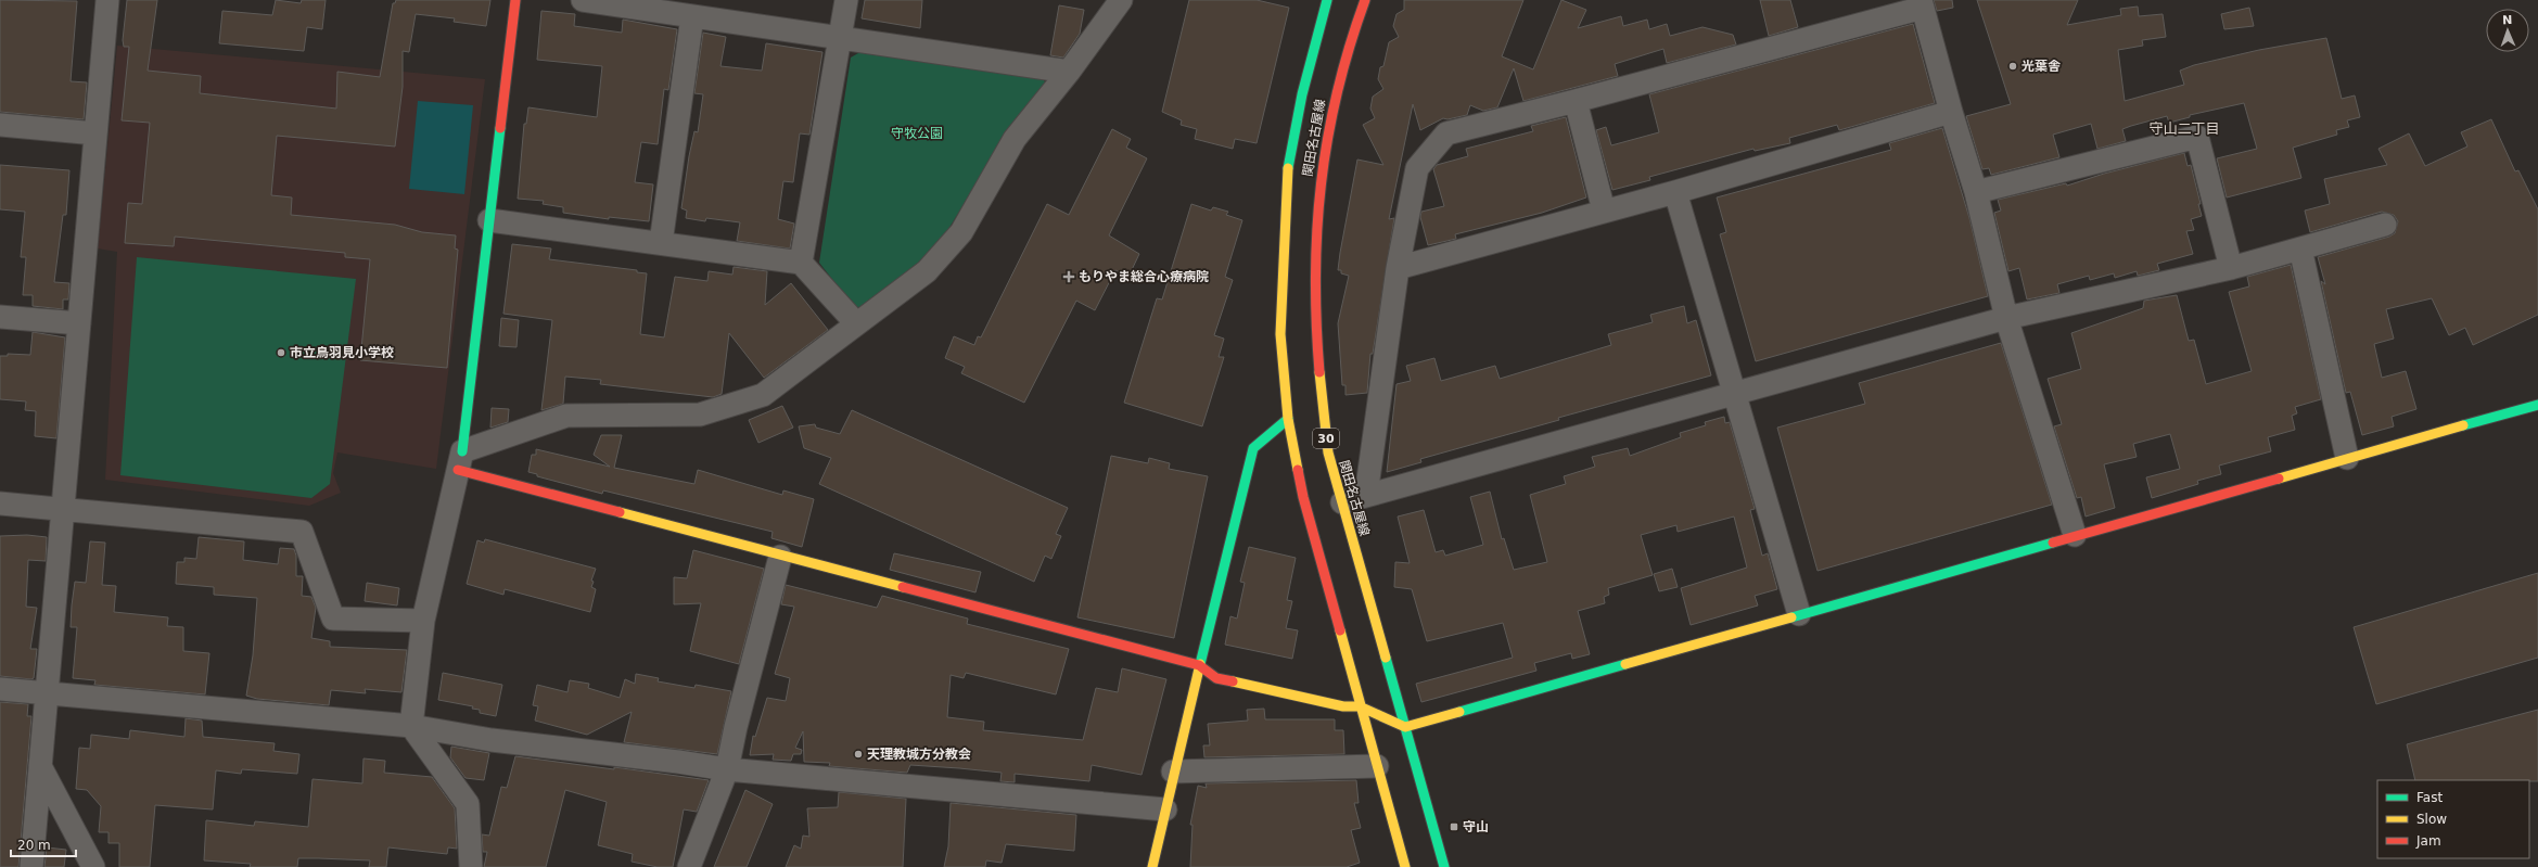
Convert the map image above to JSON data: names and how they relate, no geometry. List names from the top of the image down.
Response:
{
  "streets": {
    "street": ["関田名古屋線", "30"]
  },
  "districts": ["守山二丁目"],
  "parks": ["守牧公園"],
  "places": {
    "other": ["光葉舎", "市立鳥羽見小学校", "天理教城方分教会"],
    "health": ["もりやま総合心療病院"],
    "transit": ["守山"]
  },
  "legend": ["Fast", "Slow", "Jam"],
  "scale_bar": "20 m",
  "north": "top"
}
